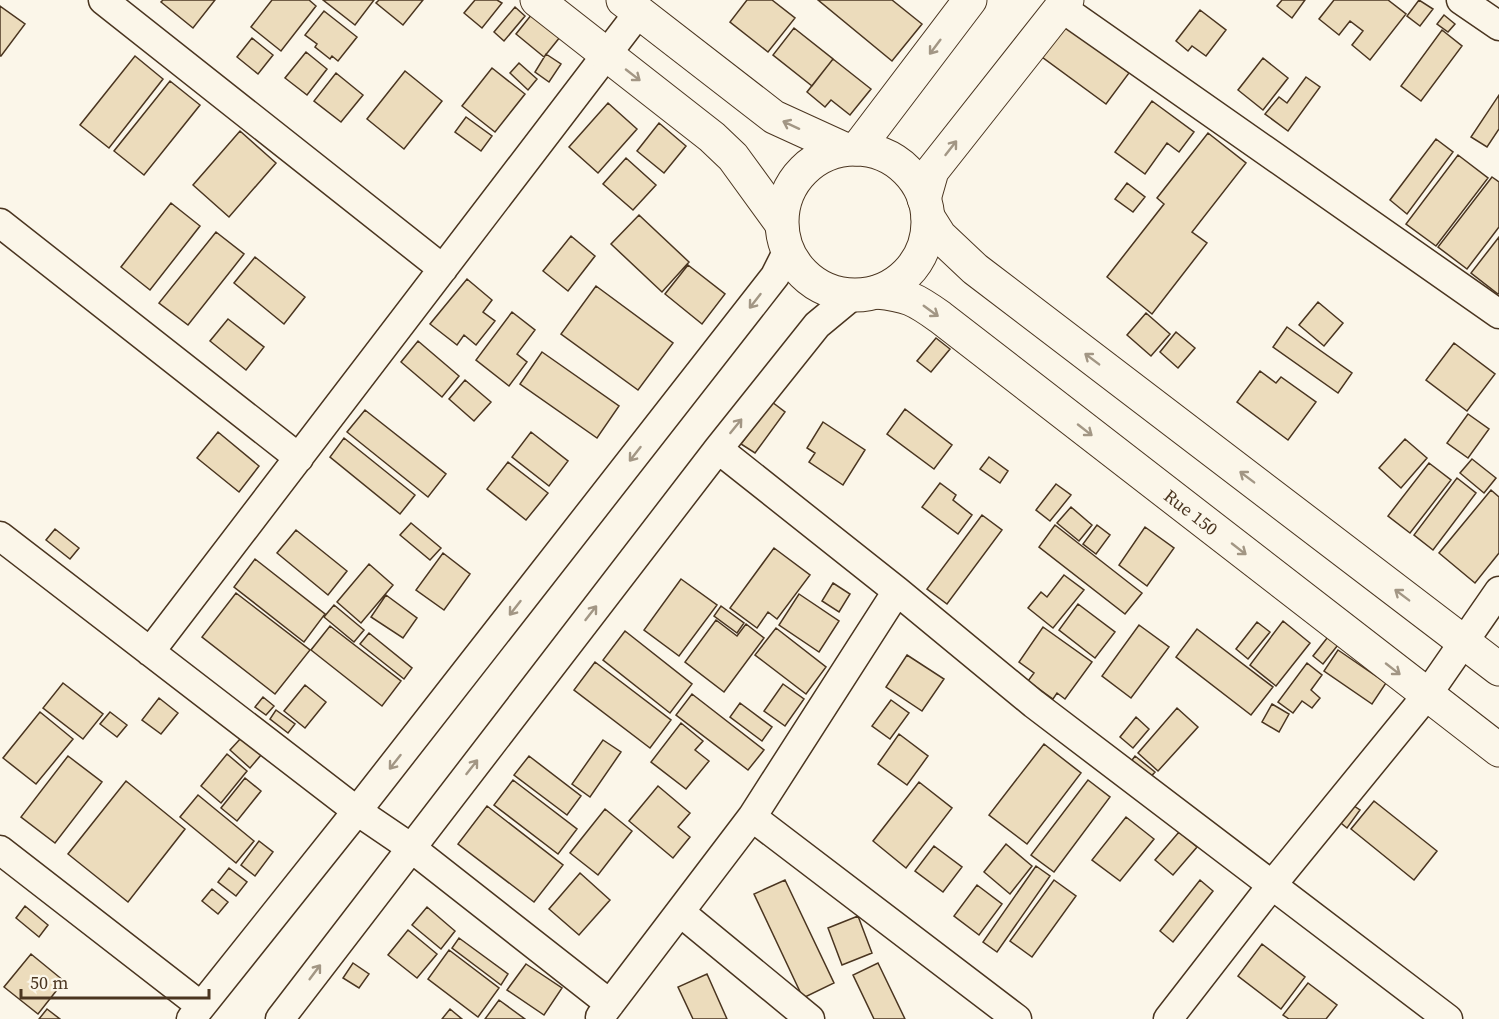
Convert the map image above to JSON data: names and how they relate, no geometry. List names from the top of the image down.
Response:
{
  "streets": {
    "main road": ["Rue 150"]
  },
  "scale_bar": "50 m"
}
